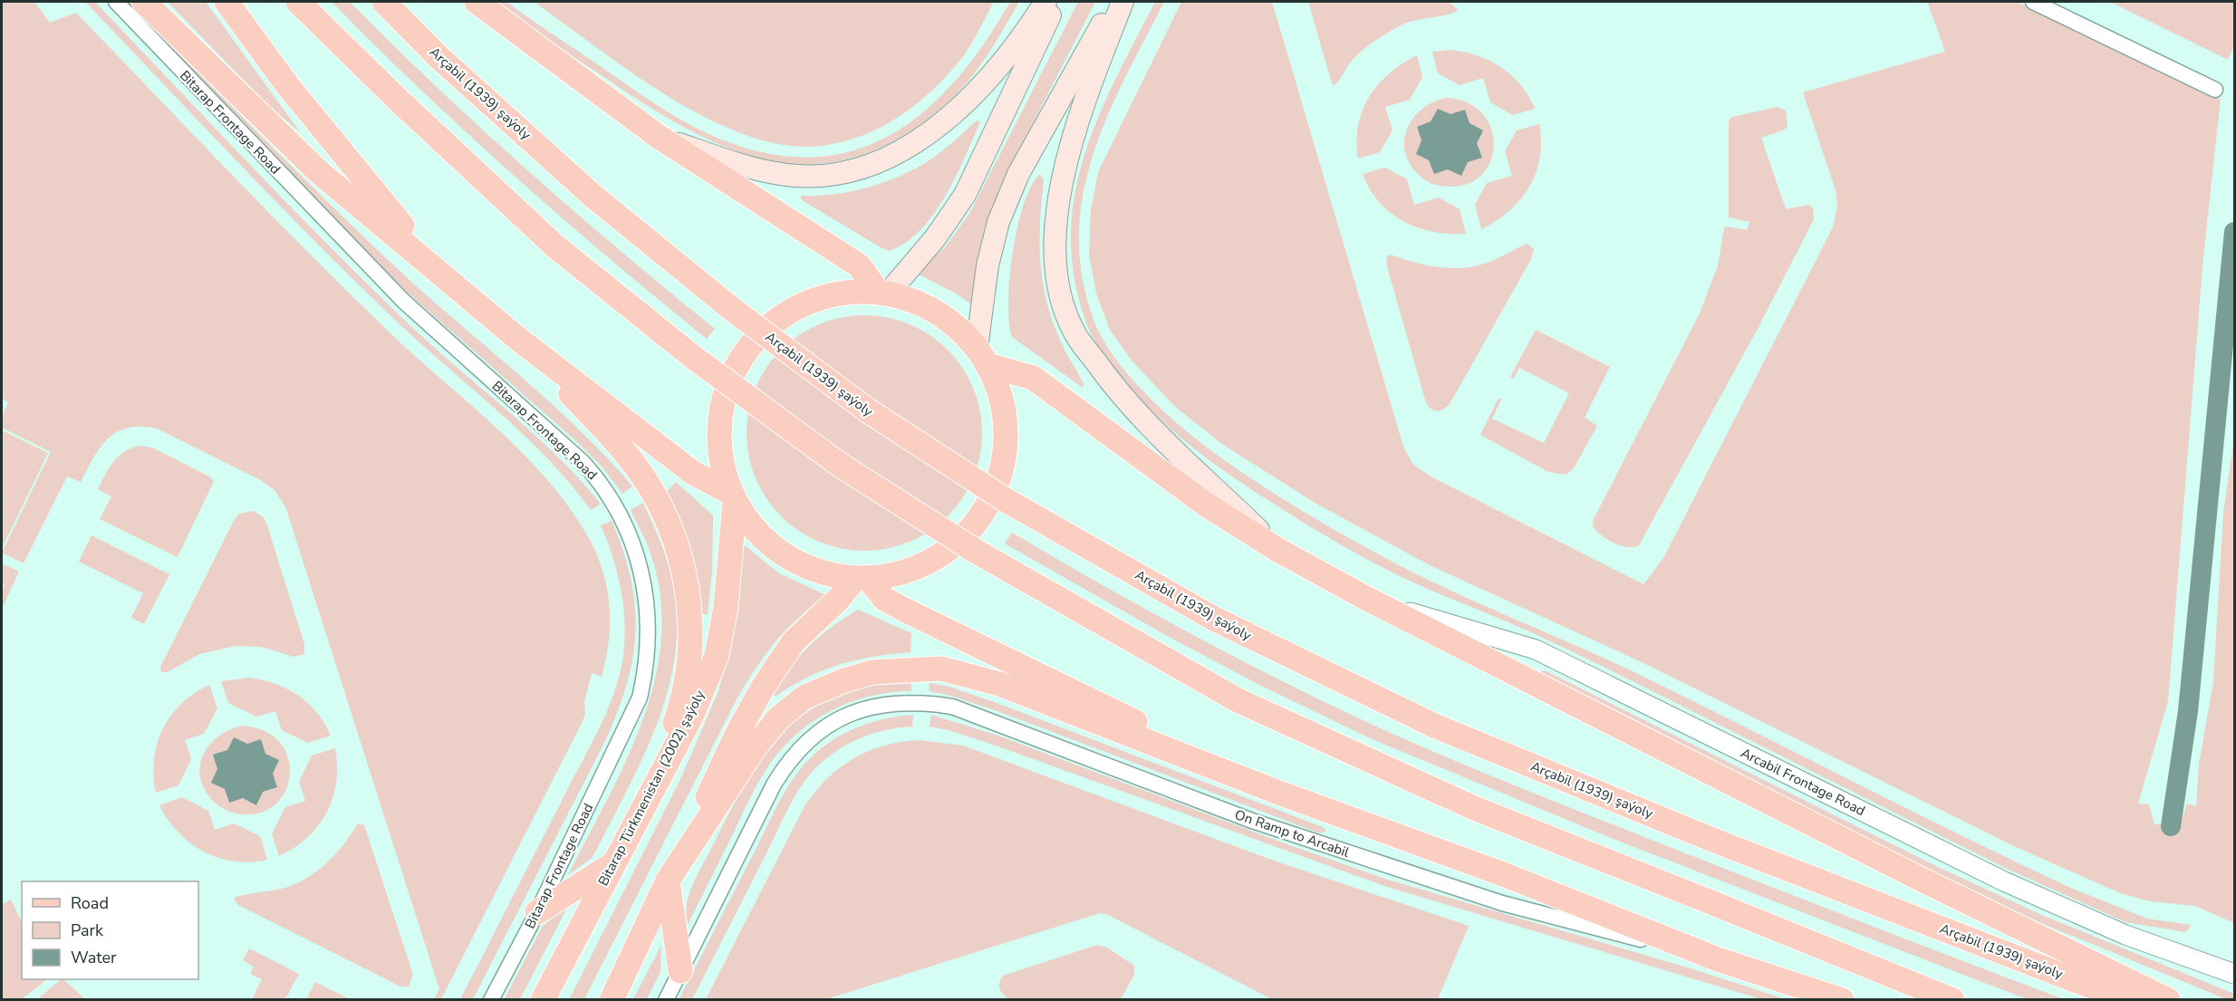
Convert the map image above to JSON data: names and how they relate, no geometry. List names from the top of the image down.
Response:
{
  "streets": {
    "main road": ["Arçabil (1939) şaýoly", "Bitarap Türkmenistan (2002) şaýoly"],
    "street": ["Bitarap Frontage Road", "Arcabil Frontage Road", "On Ramp to Arcabil"]
  },
  "legend": ["Road", "Park", "Water"]
}
